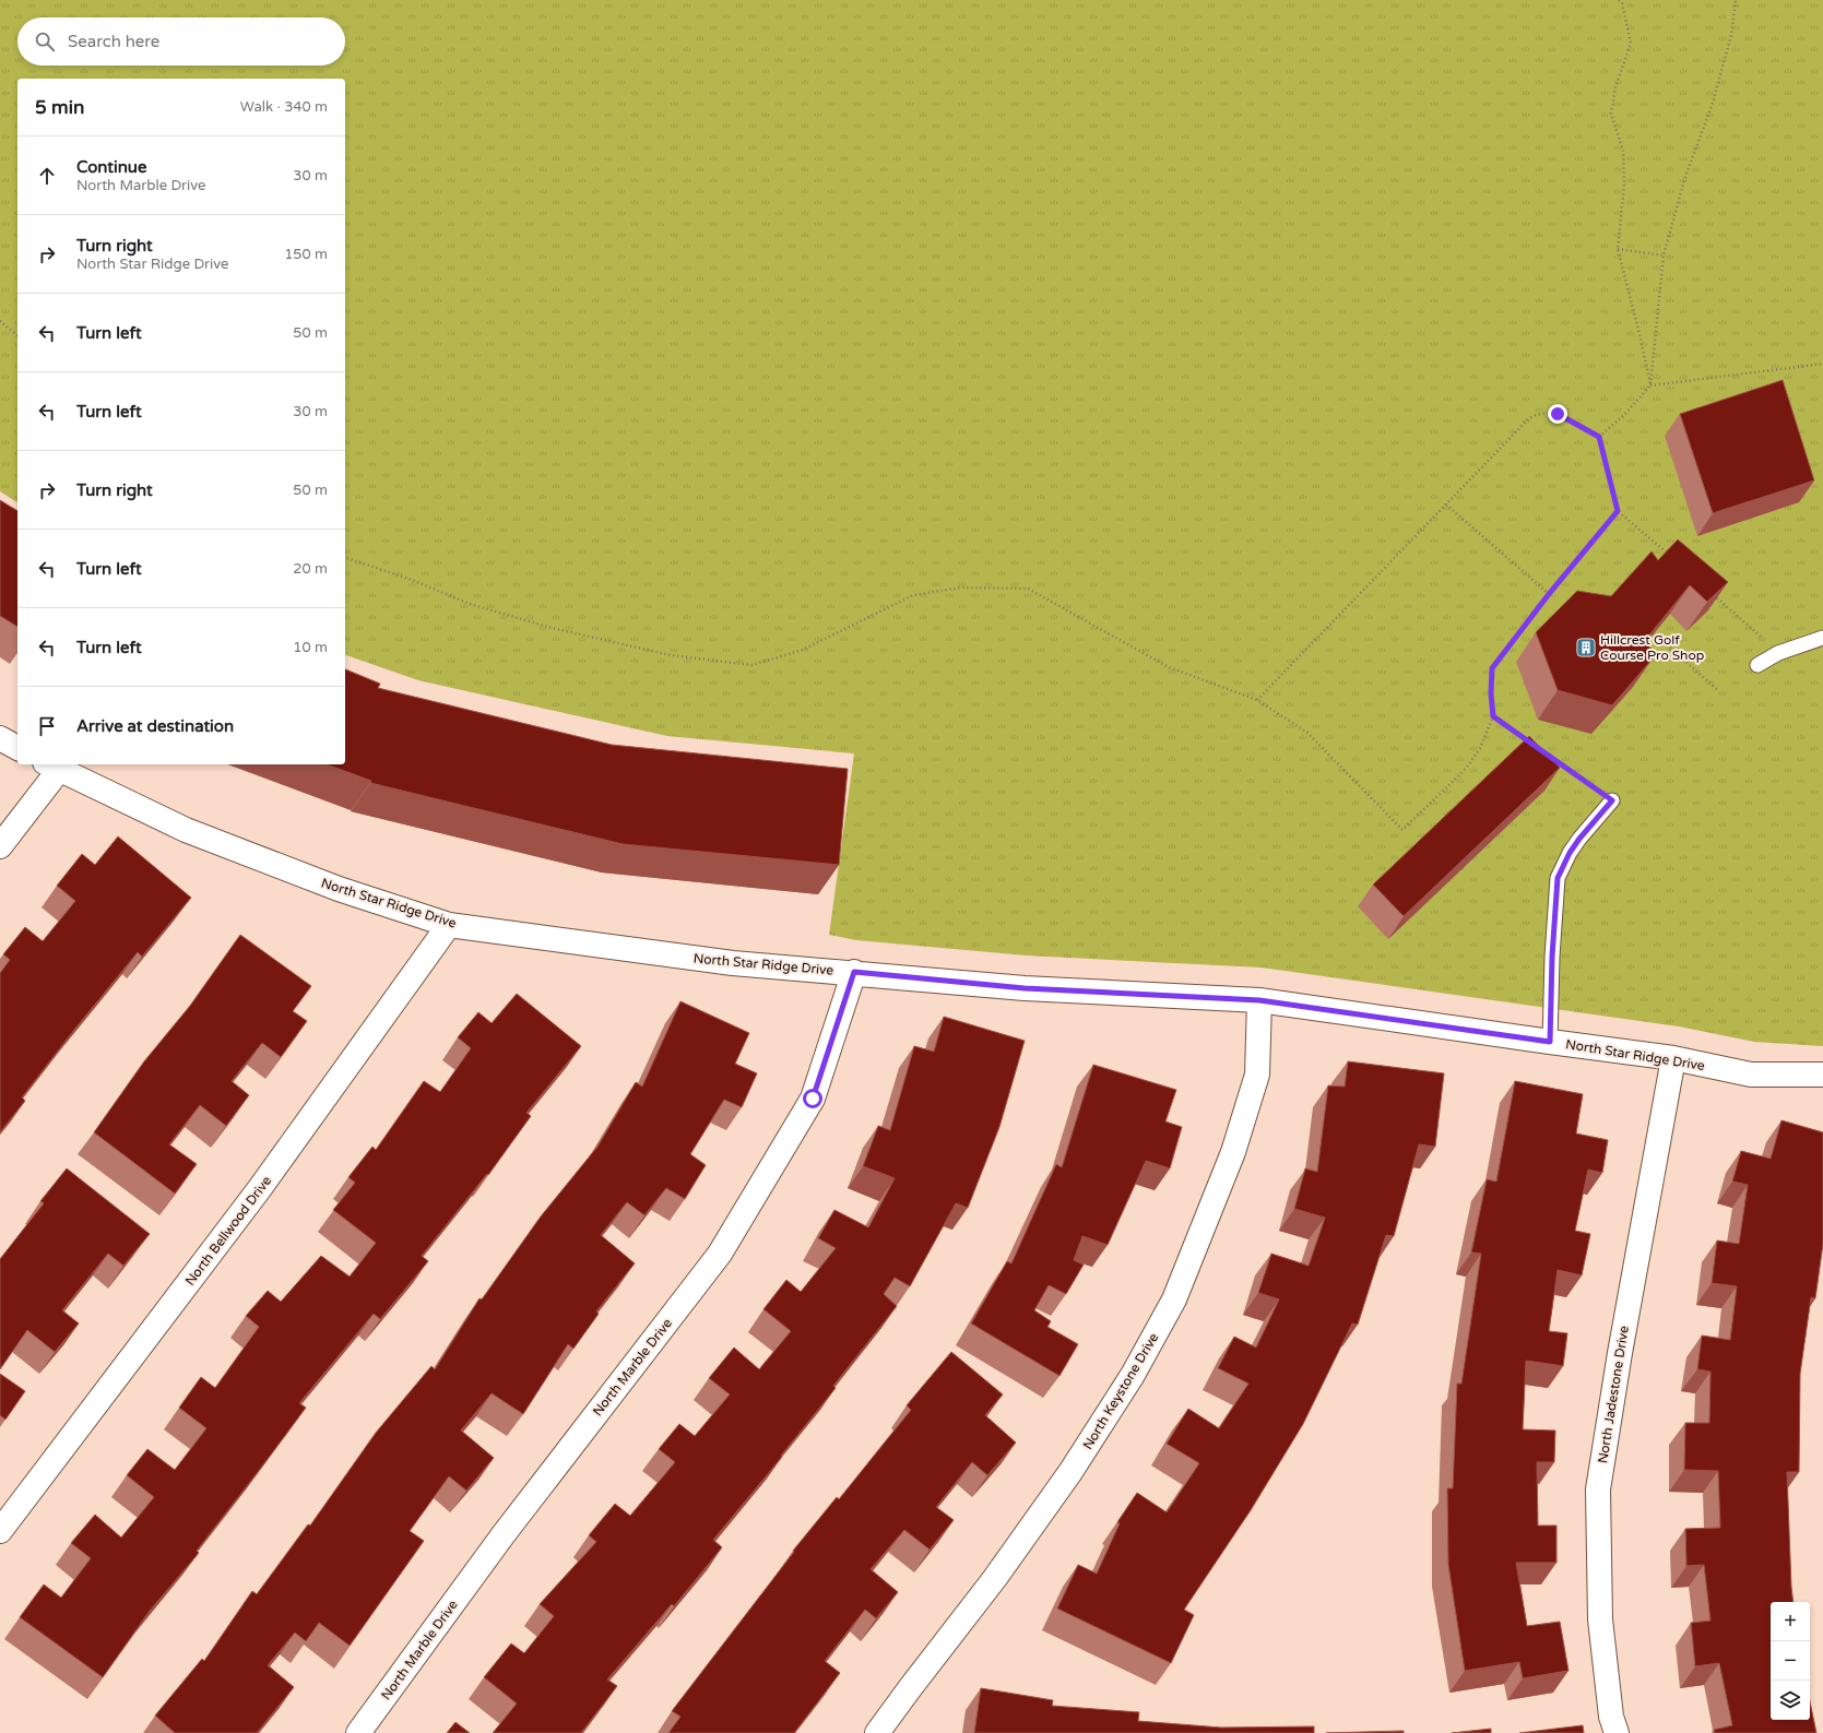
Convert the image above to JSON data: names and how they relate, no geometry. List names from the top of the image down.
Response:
{
  "streets": {
    "street": [
      "North Star Ridge Drive",
      "North Bellwood Drive",
      "North Marble Drive",
      "North Keystone Drive",
      "North Jadestone Drive"
    ]
  },
  "crossings": [
    ["North Star Ridge Drive", "North Bellwood Drive"],
    ["North Star Ridge Drive", "North Marble Drive"],
    ["North Star Ridge Drive", "North Keystone Drive"],
    ["North Star Ridge Drive", "North Jadestone Drive"]
  ],
  "places": {
    "building": ["Hillcrest Golf Course Pro Shop"]
  },
  "page": {
    "search": "Search here",
    "heading": ["5 min", "Walk · 340 m"],
    "list": [
      ["Continue", "North Marble Drive", "30 m"],
      ["Turn right", "North Star Ridge Drive", "150 m"],
      ["Turn left", "50 m"],
      ["Turn left", "30 m"],
      ["Turn right", "50 m"],
      ["Turn left", "20 m"],
      ["Turn left", "10 m"],
      "Arrive at destination"
    ],
    "map_buttons": ["+", "−"]
  }
}
